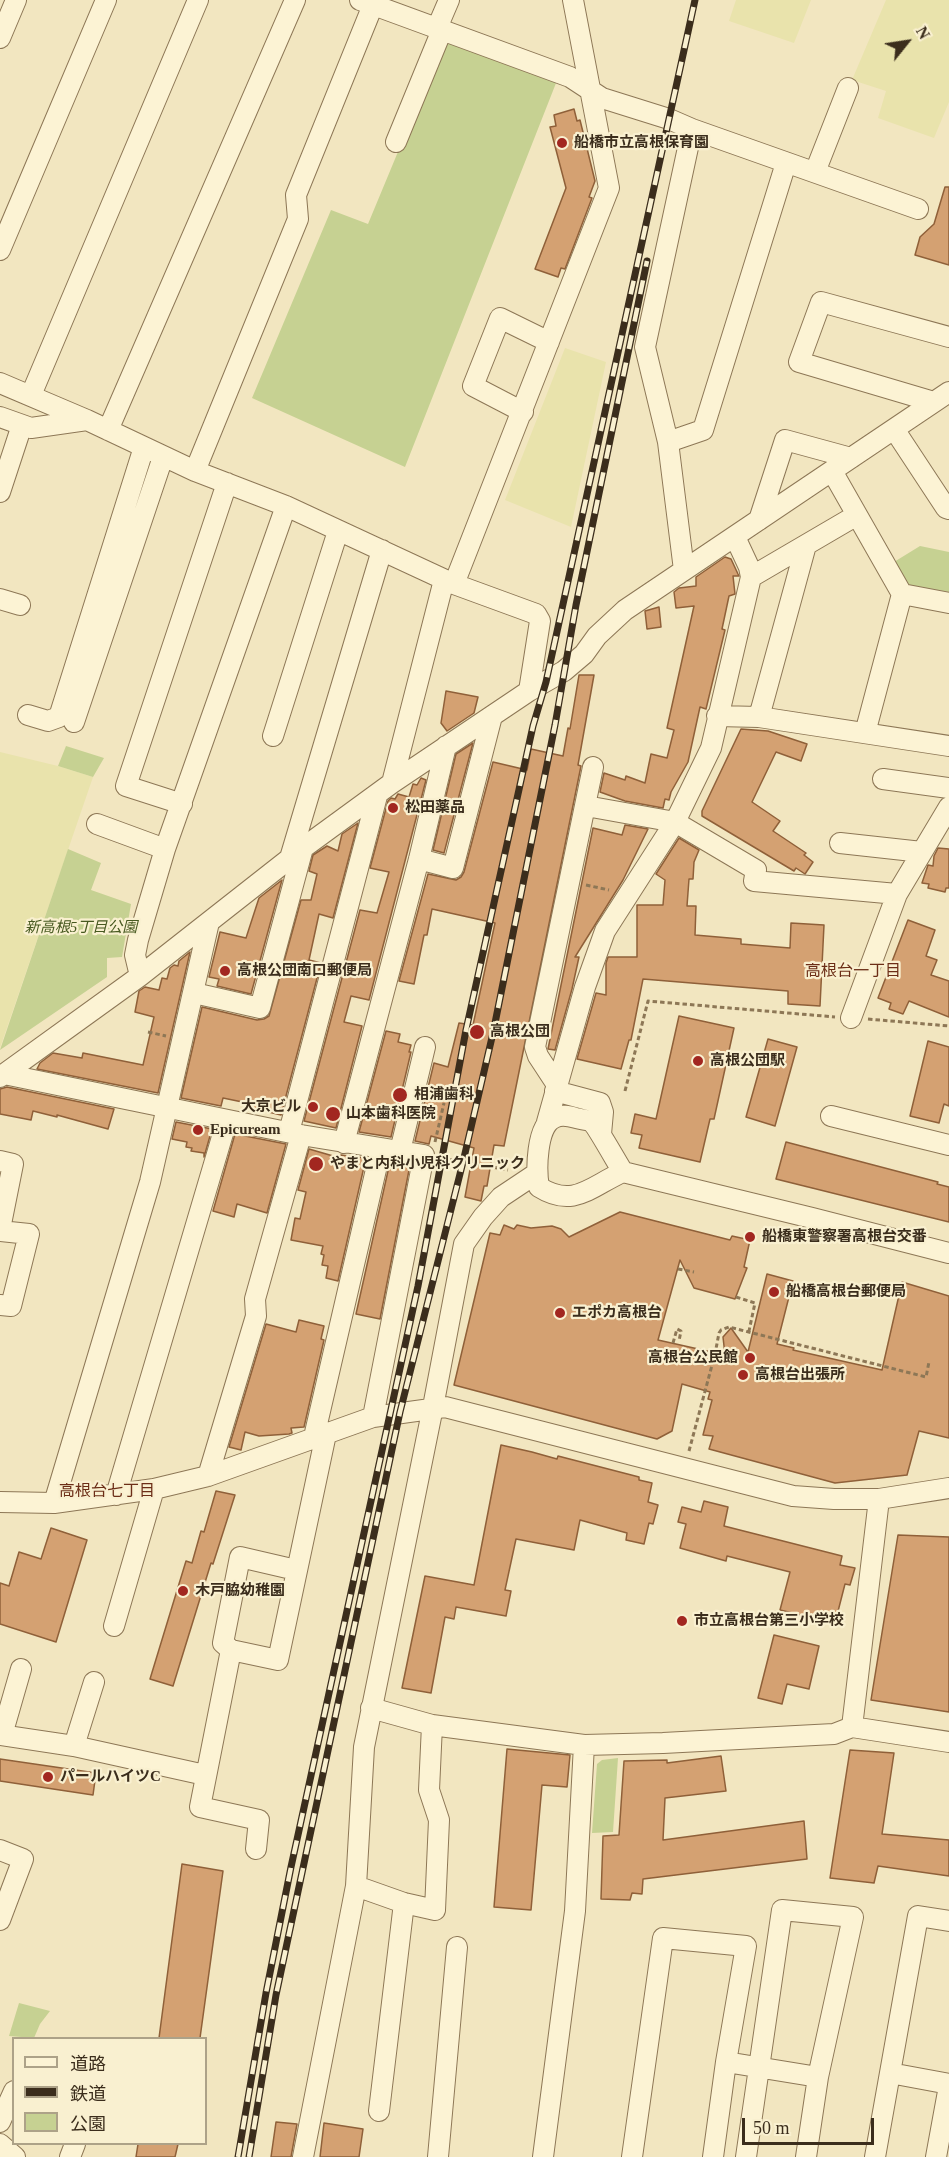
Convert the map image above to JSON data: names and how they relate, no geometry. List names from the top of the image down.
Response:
{
  "districts": ["高根台一丁目", "高根台七丁目"],
  "parks": ["新高根5丁目公園"],
  "places": [
    "船橋市立高根保育園",
    "松田薬品",
    "高根公団南口郵便局",
    "高根公団",
    "高根公団駅",
    "相浦歯科",
    "大京ビル",
    "山本歯科医院",
    "Epicuream",
    "やまと内科小児科クリニック",
    "船橋東警察署高根台交番",
    "船橋高根台郵便局",
    "エポカ高根台",
    "高根台公民館",
    "高根台出張所",
    "木戸脇幼稚園",
    "市立高根台第三小学校",
    "パールハイツC"
  ],
  "legend": ["道路", "鉄道", "公園"],
  "scale_bar": "50 m",
  "north": "top right"
}
